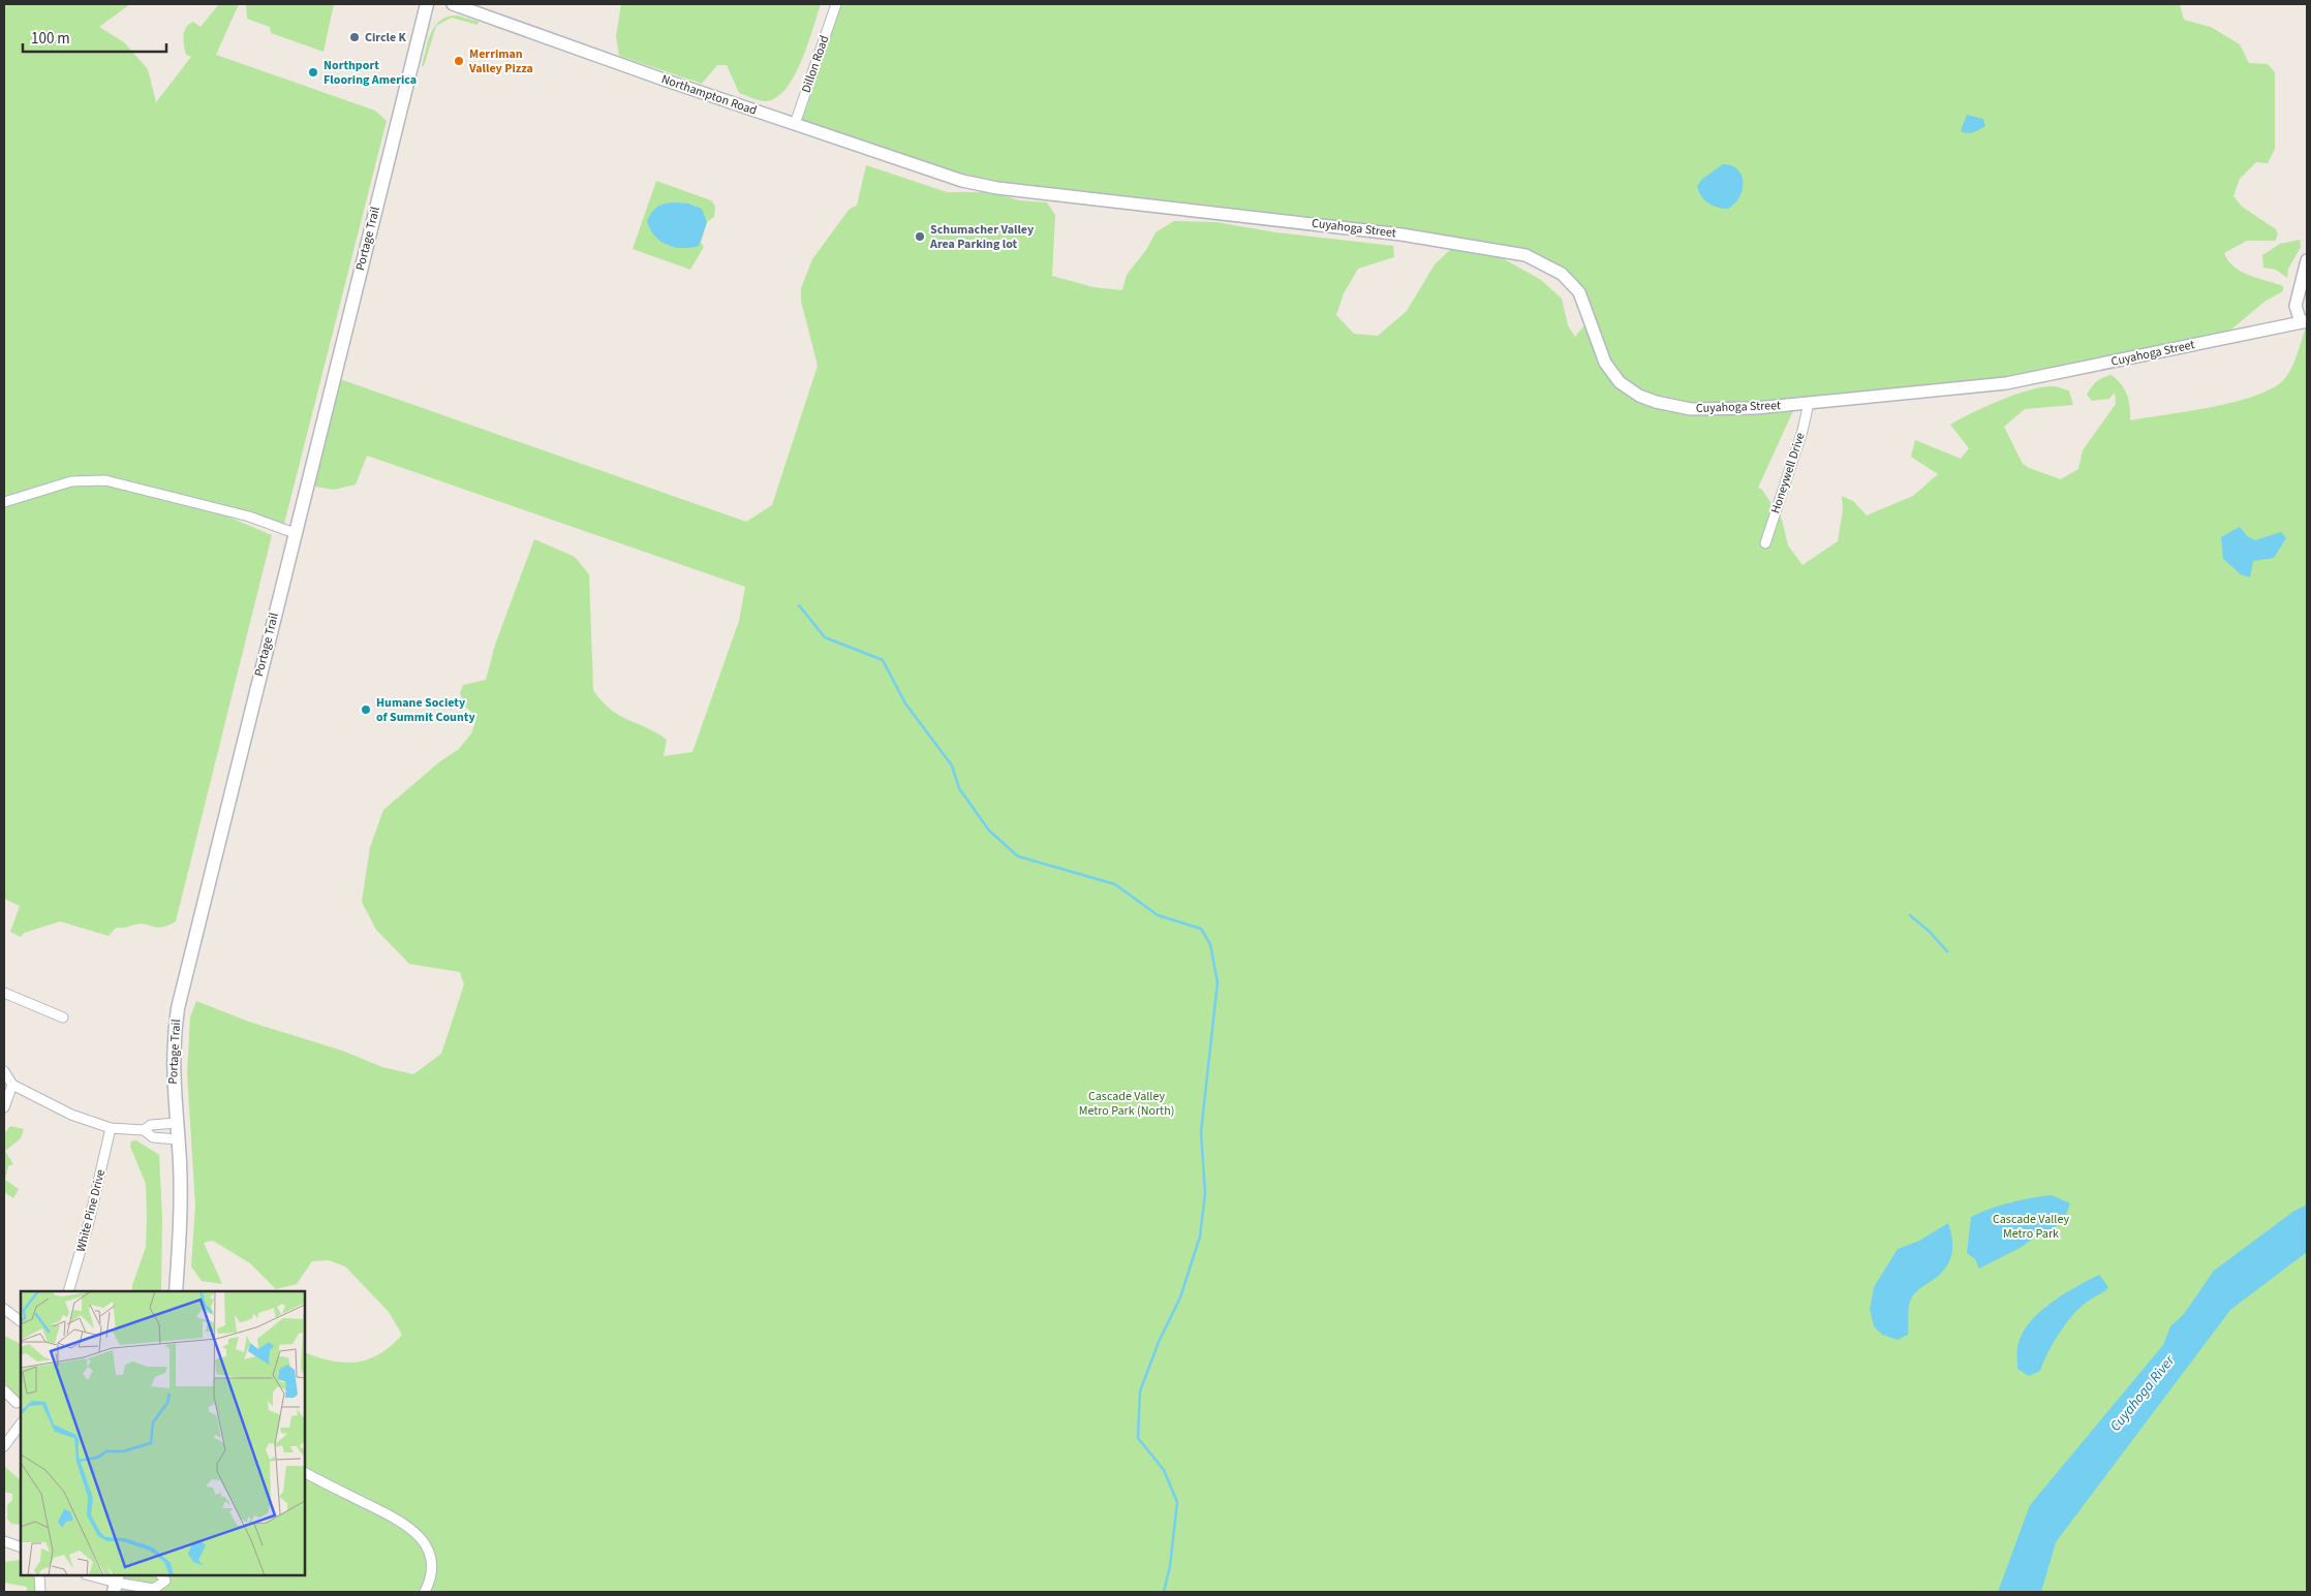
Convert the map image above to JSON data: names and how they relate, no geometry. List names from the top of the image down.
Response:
{
  "streets": {
    "main road": ["Portage Trail"],
    "street": [
      "Dillon Road",
      "Northampton Road",
      "Cuyahoga Street",
      "Honeywell Drive",
      "White Pine Drive"
    ]
  },
  "crossings": [
    ["Dillon Road", "Northampton Road"],
    ["Northampton Road", "Cuyahoga Street"],
    ["Cuyahoga Street", "Honeywell Drive"]
  ],
  "water": ["Cuyahoga River"],
  "parks": ["Cascade Valley Metro Park (North)", "Cascade Valley Metro Park"],
  "places": [
    "Circle K",
    "Merriman Valley Pizza",
    "Northport Flooring America",
    "Schumacher Valley Area Parking lot",
    "Humane Society of Summit County"
  ],
  "scale_bar": "100 m"
}
